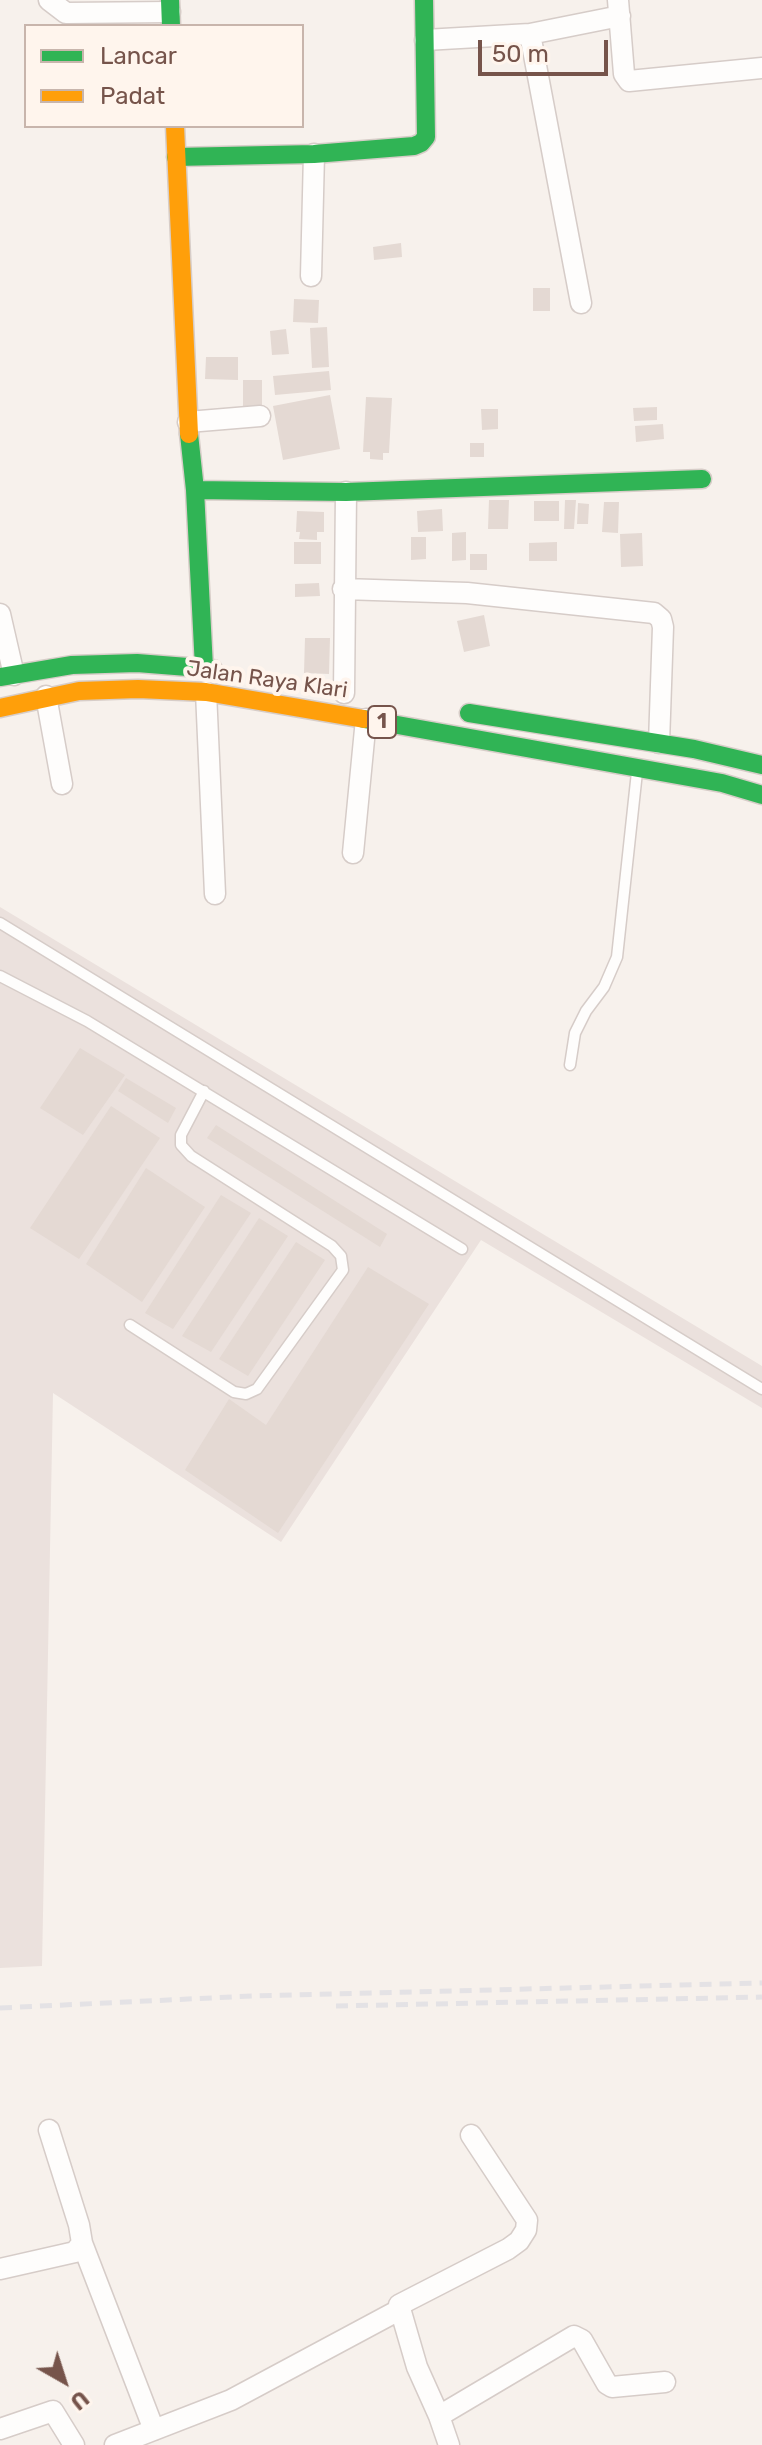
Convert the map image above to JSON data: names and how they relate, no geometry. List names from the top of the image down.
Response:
{
  "streets": {
    "main road": ["Jalan Raya Klari", "1"]
  },
  "legend": ["Lancar", "Padat"],
  "scale_bar": "50 m",
  "north": "bottom right"
}
